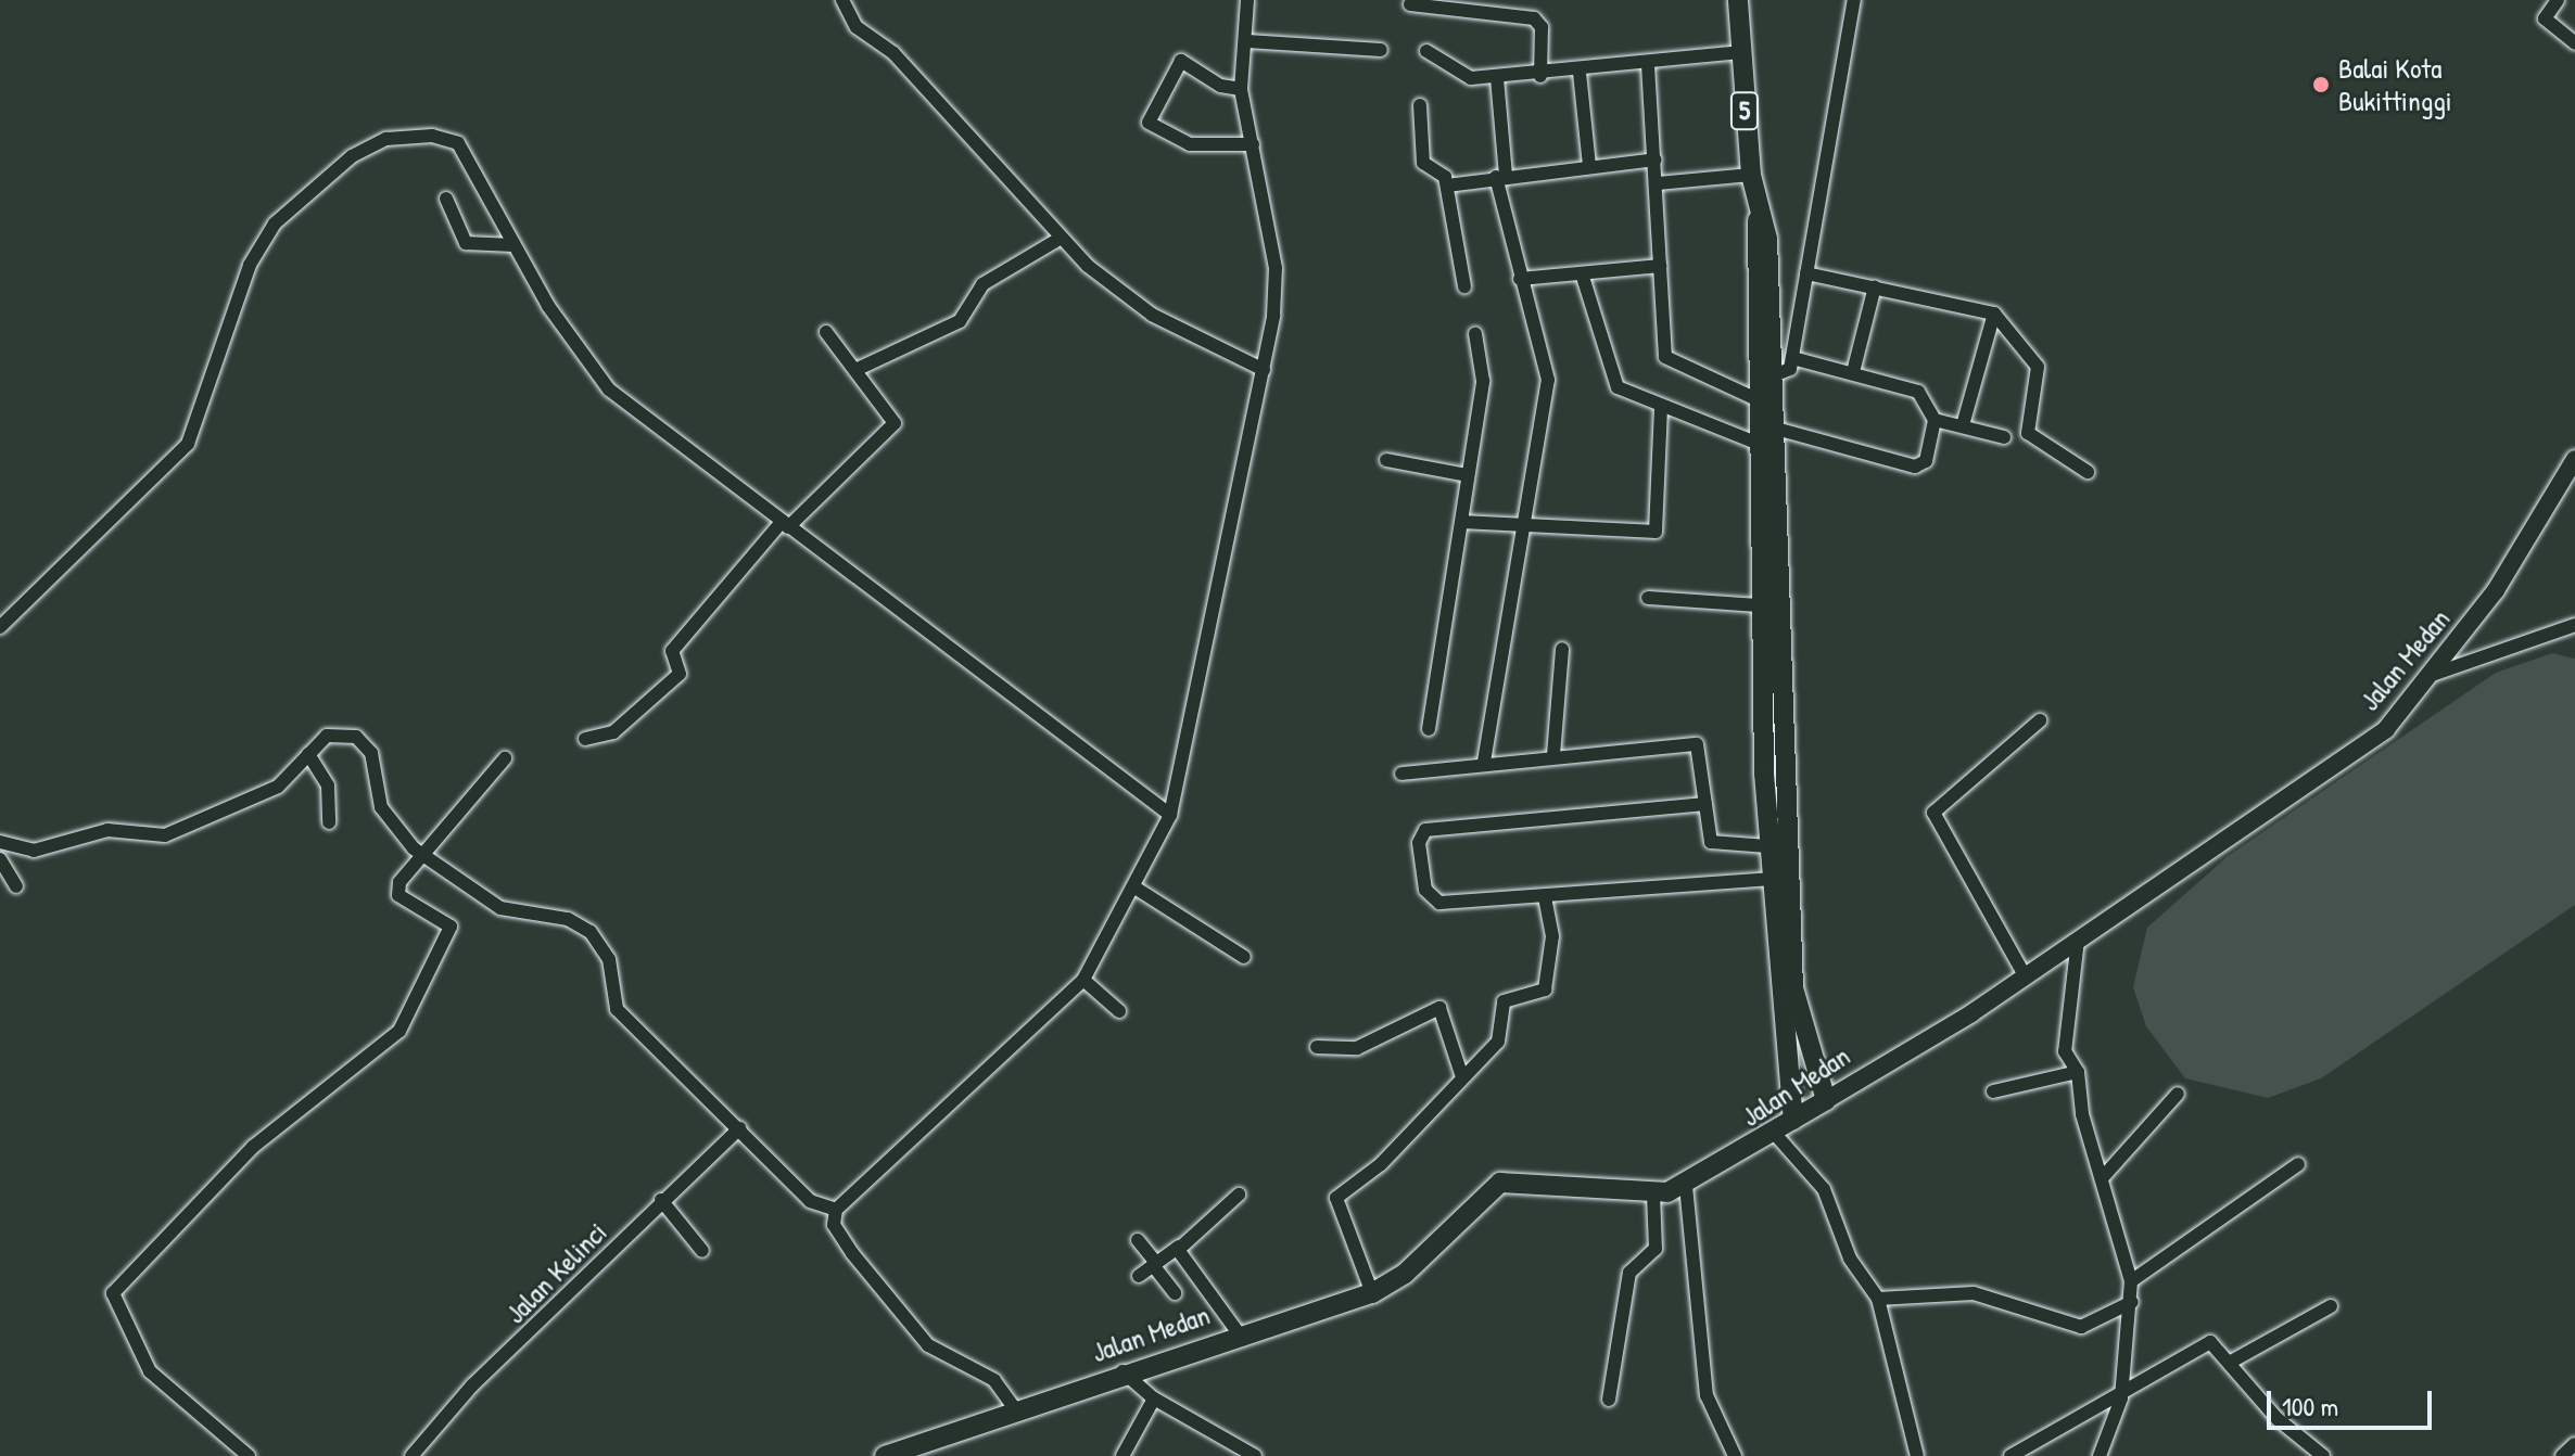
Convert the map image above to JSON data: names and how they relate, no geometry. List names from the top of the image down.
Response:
{
  "streets": {
    "highway": ["5", "Jalan Medan"],
    "street": ["Jalan Kelinci"]
  },
  "places": ["Balai Kota Bukittinggi"],
  "scale_bar": "100 m"
}
